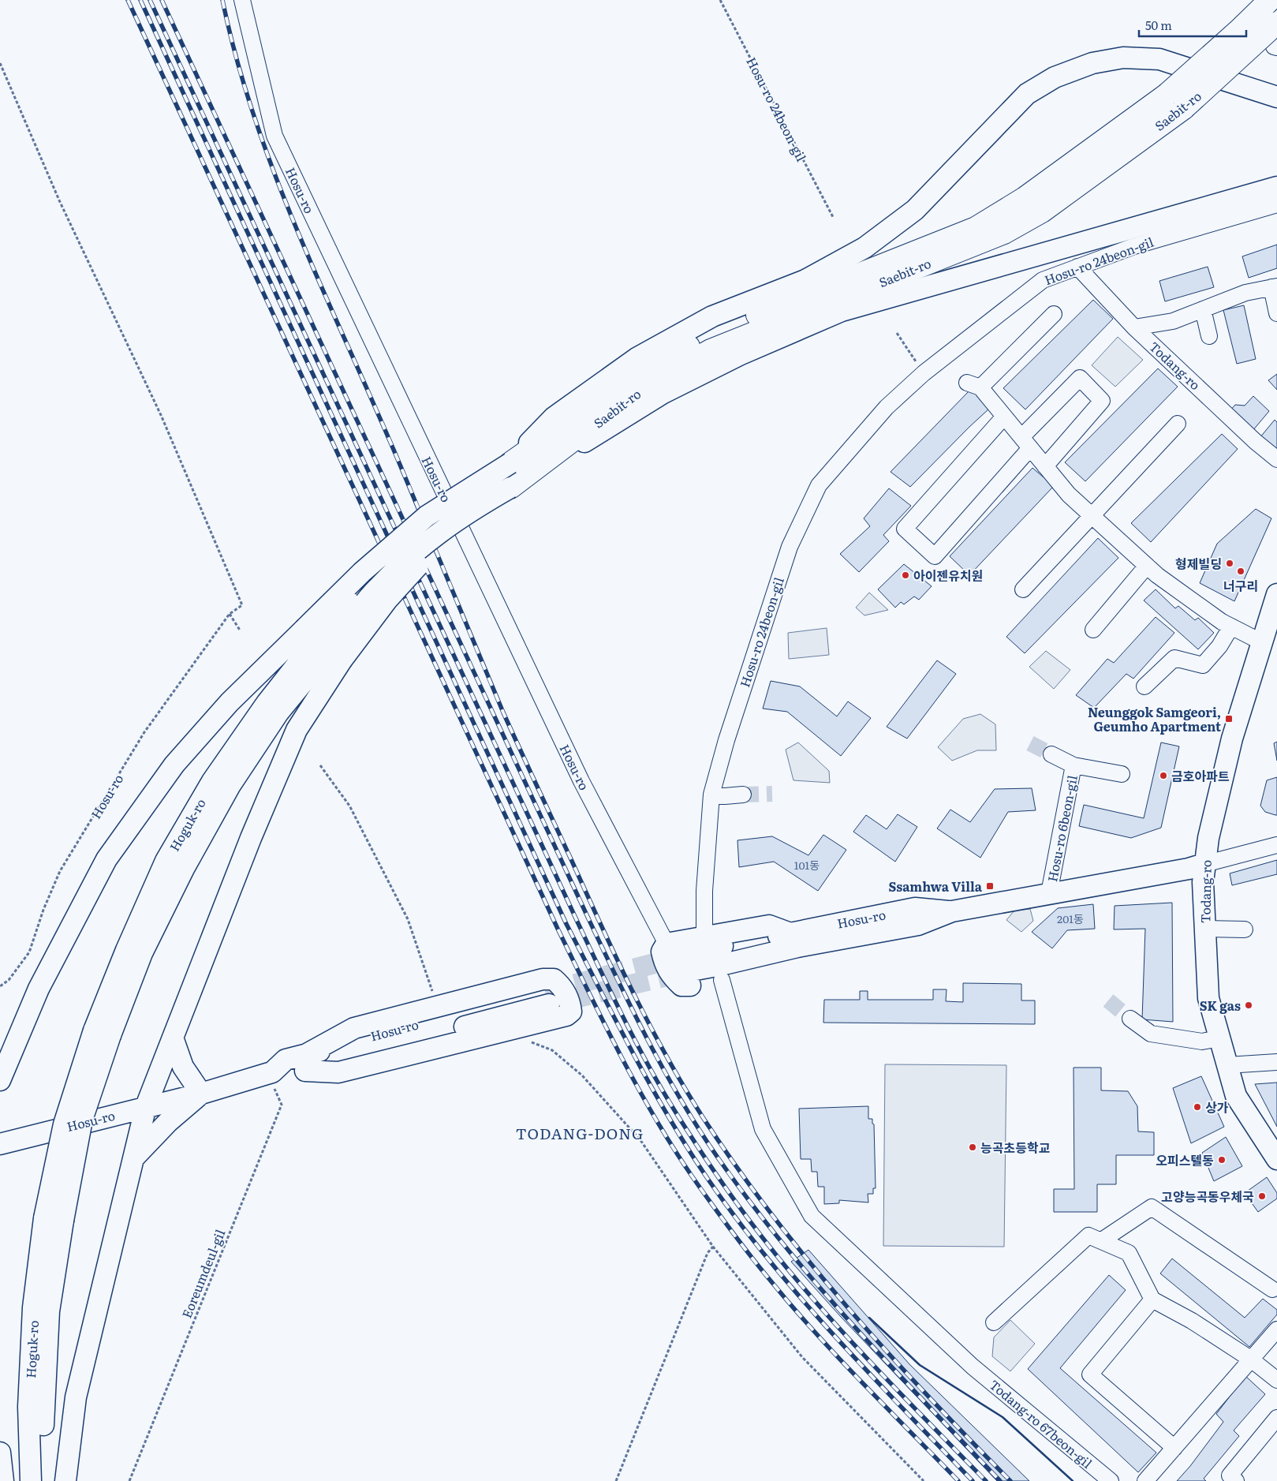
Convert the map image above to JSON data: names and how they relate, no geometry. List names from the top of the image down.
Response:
{
  "streets": {
    "highway": ["Saebit-ro"],
    "main road": ["Hosu-ro", "Todang-ro", "Hoguk-ro"],
    "street": ["Hosu-ro 24beon-gil", "Hosu-ro 6beon-gil", "Todang-ro 67beon-gil"],
    "path": ["Eoreumdeul-gil"]
  },
  "crossings": [
    ["Hosu-ro 24beon-gil", "Todang-ro"],
    ["Hosu-ro", "Todang-ro"],
    ["Hosu-ro", "Hosu-ro 6beon-gil"],
    ["Hosu-ro", "Eoreumdeul-gil"]
  ],
  "districts": ["TODANG-DONG"],
  "places": {
    "other": [
      "형제빌딩",
      "너구리",
      "아이젠유치원",
      "금호아파트",
      "SK gas",
      "상가",
      "능곡초등학교",
      "오피스텔동",
      "고양능곡동우체국"
    ],
    "transit": ["Neunggok Samgeori, Geumho Apartment", "Ssamhwa Villa"]
  },
  "house_numbers": ["101동", "201동"],
  "scale_bar": "50 m"
}
